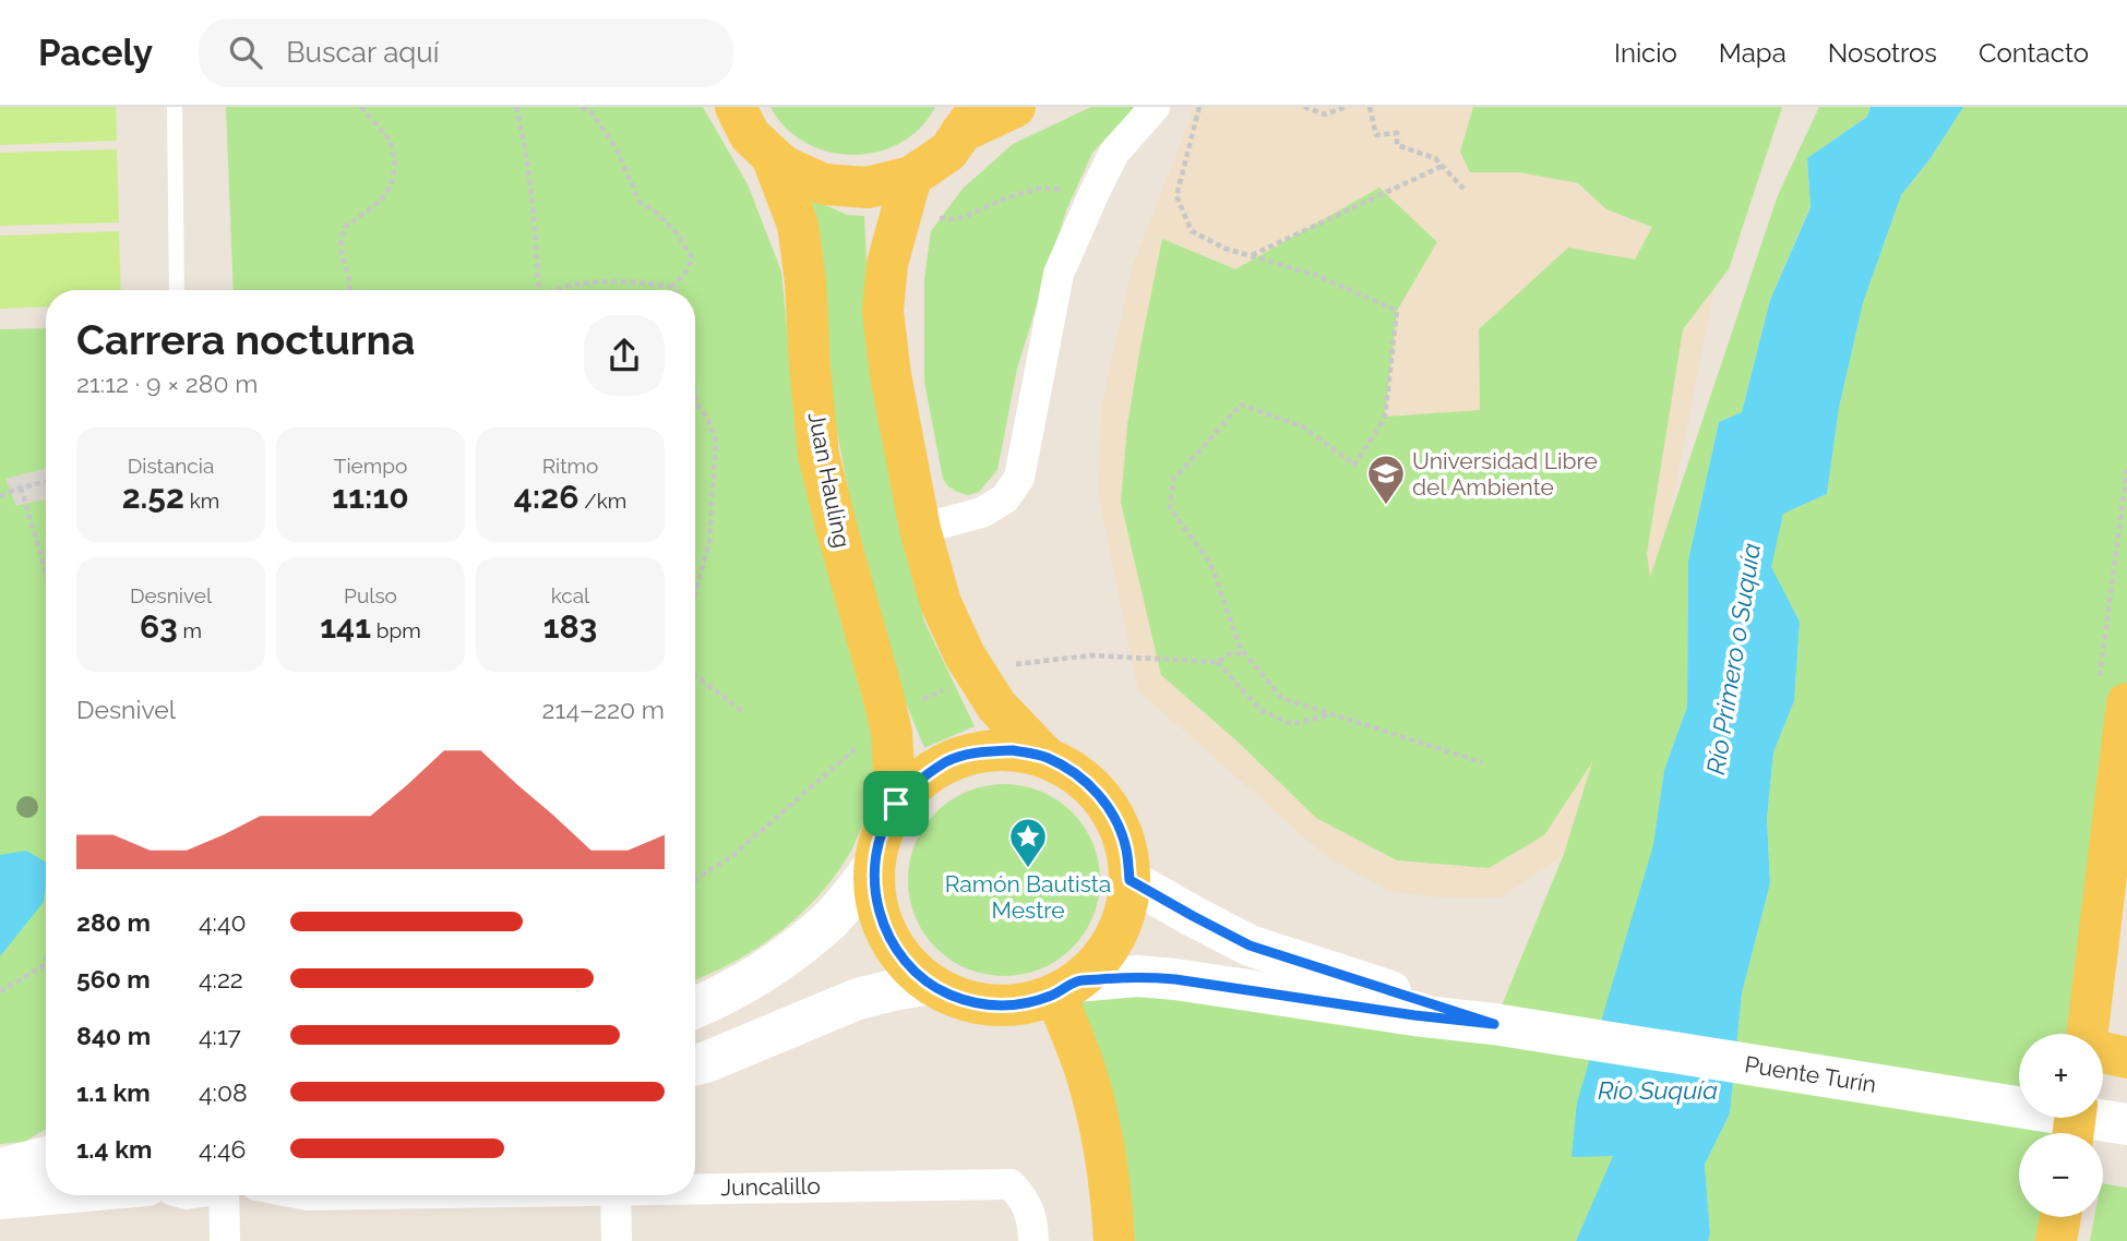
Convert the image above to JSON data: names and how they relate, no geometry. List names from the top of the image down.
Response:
{
  "streets": {
    "main road": ["Juan Hauling", "Puente Turín"],
    "street": ["Juncalillo"]
  },
  "crossings": [
    ["Juan Hauling", "Puente Turín"]
  ],
  "water": ["Río Primero o Suquía", "Río Suquía"],
  "places": {
    "school or university": ["Universidad Libre del Ambiente"],
    "place": ["Ramón Bautista Mestre"]
  },
  "page": {
    "header": "Pacely",
    "search": "Buscar aquí",
    "nav": [
      "Inicio",
      "Mapa",
      "Nosotros",
      "Contacto"
    ],
    "heading": ["Carrera nocturna", "21:12 · 9 × 280 m"],
    "stats": [
      ["Distancia", "2.52 km"],
      ["Tiempo", "11:10"],
      ["Ritmo", "4:26 /km"],
      ["Desnivel", "63 m"],
      ["Pulso", "141 bpm"],
      ["kcal", "183"]
    ],
    "chart": ["Desnivel", "214–220 m"],
    "list": [
      {
        "name": "280 m",
        "note": "4:40"
      },
      {
        "name": "560 m",
        "note": "4:22"
      },
      {
        "name": "840 m",
        "note": "4:17"
      },
      {
        "name": "1.1 km",
        "note": "4:08"
      },
      {
        "name": "1.4 km",
        "note": "4:46"
      }
    ],
    "map_buttons": ["+", "−"]
  }
}
